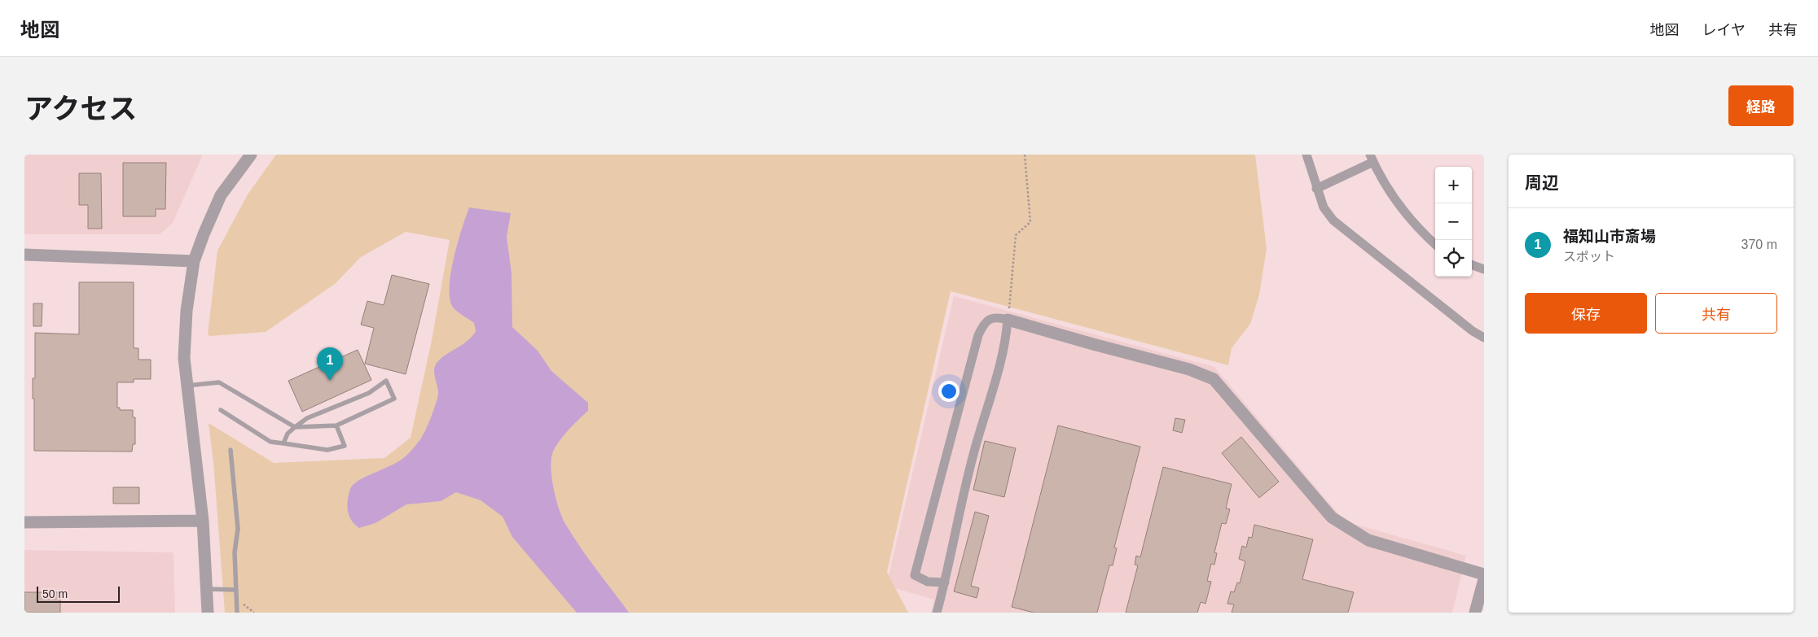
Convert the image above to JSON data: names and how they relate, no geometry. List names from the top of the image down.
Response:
{
  "scale_bar": "50 m",
  "page": {
    "header": "地図",
    "nav": ["地図", "レイヤ", "共有"],
    "title": "アクセス",
    "buttons": [
      "経路",
      ["保存", "共有"]
    ],
    "heading": "周辺",
    "map_buttons": ["+", "−"],
    "list": [
      {
        "mark": "1",
        "name": "福知山市斎場",
        "note": "スポット",
        "value": "370 m"
      }
    ],
    "pins": "1",
    "scale": "50 m"
  }
}
